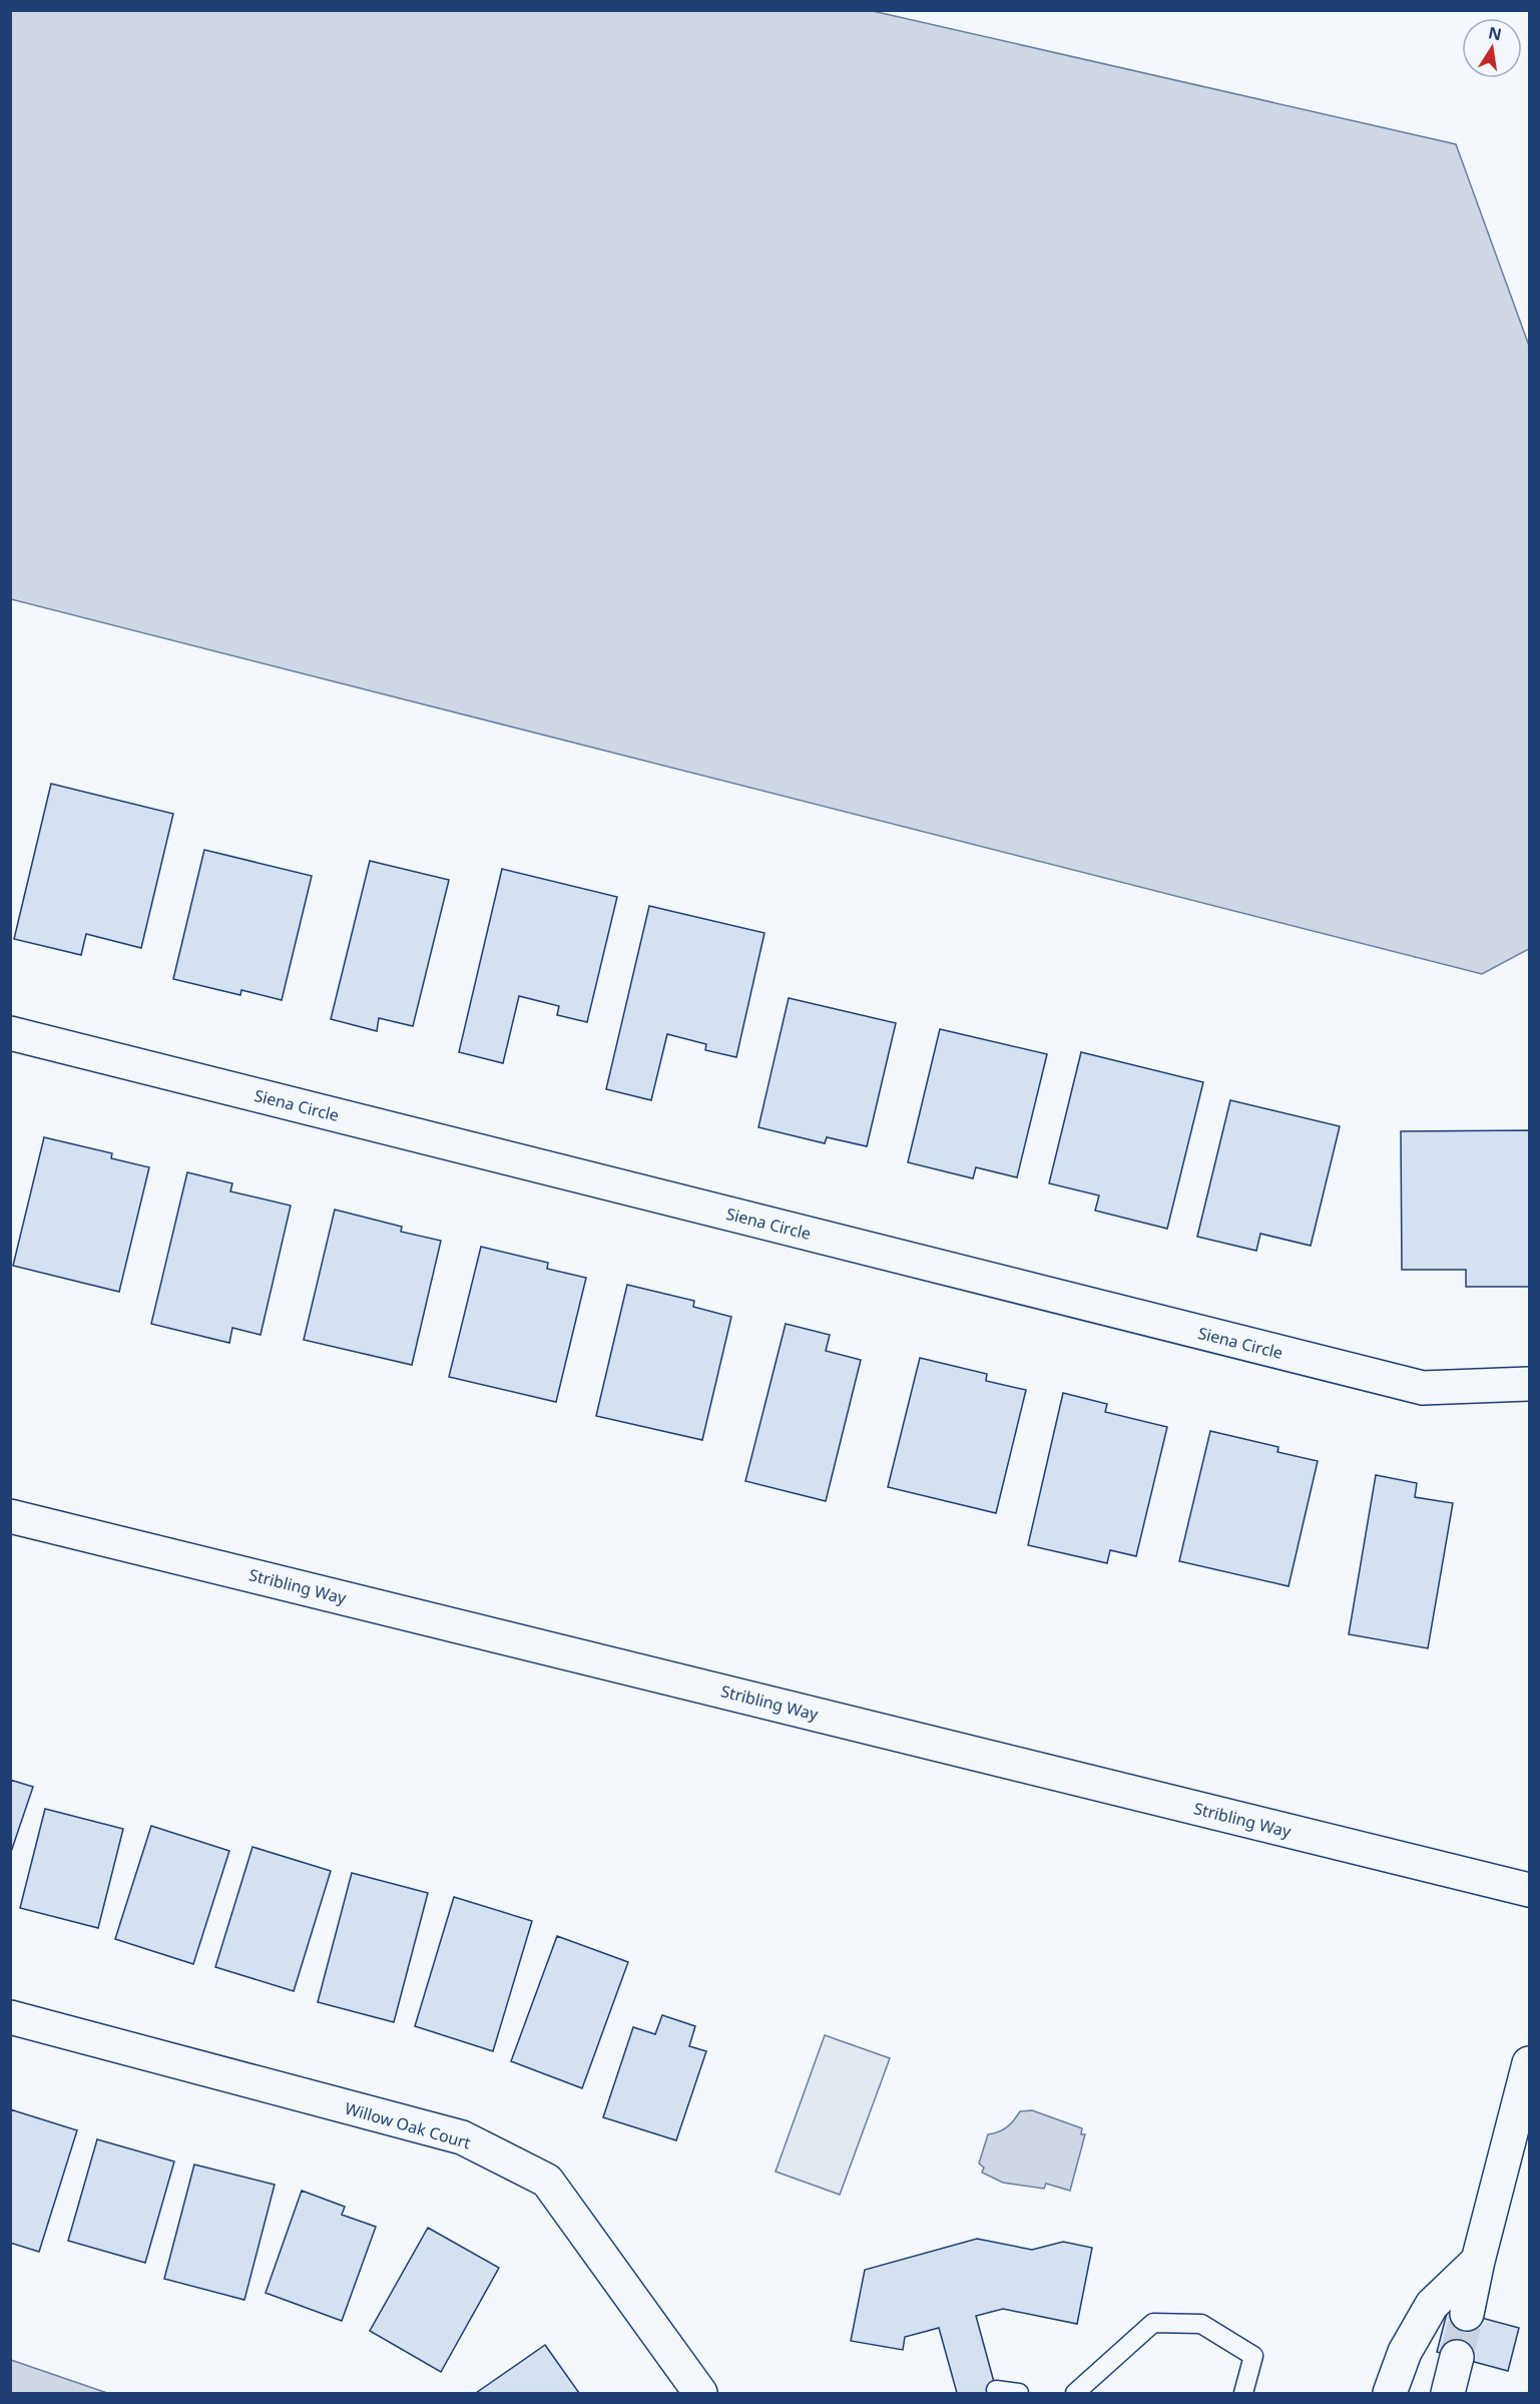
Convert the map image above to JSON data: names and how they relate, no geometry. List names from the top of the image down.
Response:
{
  "streets": {
    "street": ["Siena Circle", "Stribling Way", "Willow Oak Court"]
  },
  "north": "top"
}
